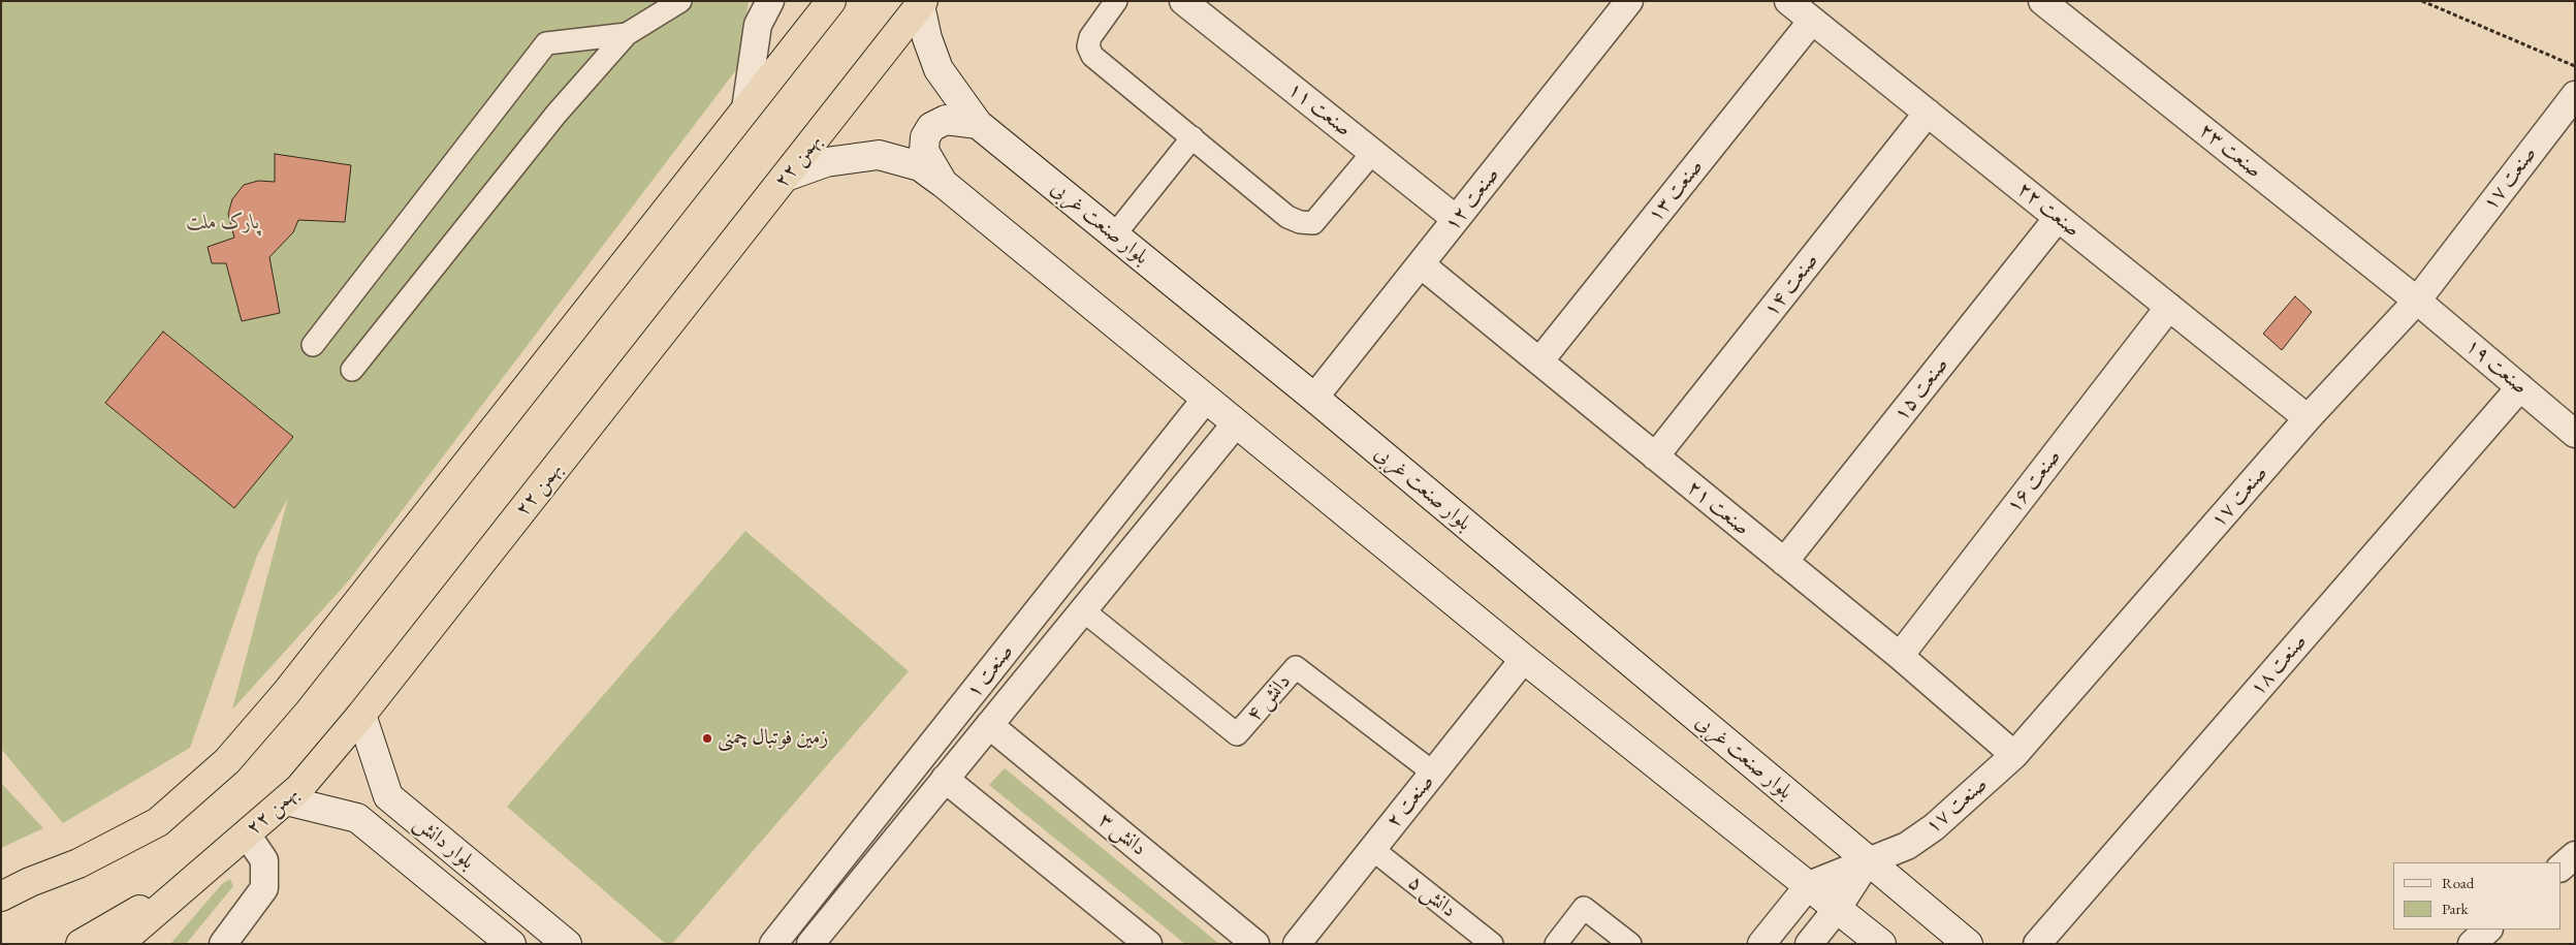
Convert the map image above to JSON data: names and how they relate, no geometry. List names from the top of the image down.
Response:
{
  "streets": {
    "highway": ["۲۲ بهمن"],
    "main road": ["بلوار صنعت غربی", "بلوار دانش"],
    "street": [
      "صنعت ۱۱",
      "صنعت ۲۳",
      "صنعت ۱۷",
      "صنعت ۱۳",
      "صنعت ۱۲",
      "صنعت ۲۲",
      "صنعت ۱۴",
      "صنعت ۱۹",
      "صنعت ۱۵",
      "صنعت ۱۶",
      "صنعت ۲۱",
      "صنعت ۱۸",
      "صنعت ۱",
      "دانش ۴",
      "صنعت ۲",
      "دانش ۳",
      "دانش ۵"
    ]
  },
  "crossings": [
    ["صنعت ۱۱", "صنعت ۱۲"],
    ["صنعت ۲۳", "صنعت ۱۷"],
    ["صنعت ۲۳", "صنعت ۱۹"],
    ["۲۲ بهمن", "بلوار صنعت غربی"],
    ["۲۲ بهمن", "بلوار دانش"],
    ["صنعت ۱۷", "صنعت ۲۲"],
    ["صنعت ۱۷", "بلوار صنعت غربی"],
    ["صنعت ۱۷", "صنعت ۱۹"],
    ["صنعت ۱۷", "صنعت ۲۱"],
    ["صنعت ۱۳", "صنعت ۲۲"],
    ["صنعت ۱۳", "صنعت ۲۱"],
    ["صنعت ۱۲", "بلوار صنعت غربی"],
    ["صنعت ۱۲", "صنعت ۲۱"],
    ["صنعت ۲۲", "صنعت ۱۴"],
    ["صنعت ۲۲", "صنعت ۱۵"],
    ["صنعت ۲۲", "صنعت ۱۶"],
    ["صنعت ۱۴", "صنعت ۲۱"],
    ["صنعت ۱۹", "صنعت ۱۸"],
    ["صنعت ۱۵", "صنعت ۲۱"],
    ["صنعت ۱۶", "صنعت ۲۱"],
    ["صنعت ۱", "دانش ۴"],
    ["صنعت ۱", "دانش ۳"],
    ["دانش ۴", "صنعت ۲"],
    ["صنعت ۲", "دانش ۵"]
  ],
  "parks": ["پارک ملت"],
  "places": ["زمین فوتبال چمنی"],
  "legend": ["Road", "Park"]
}
